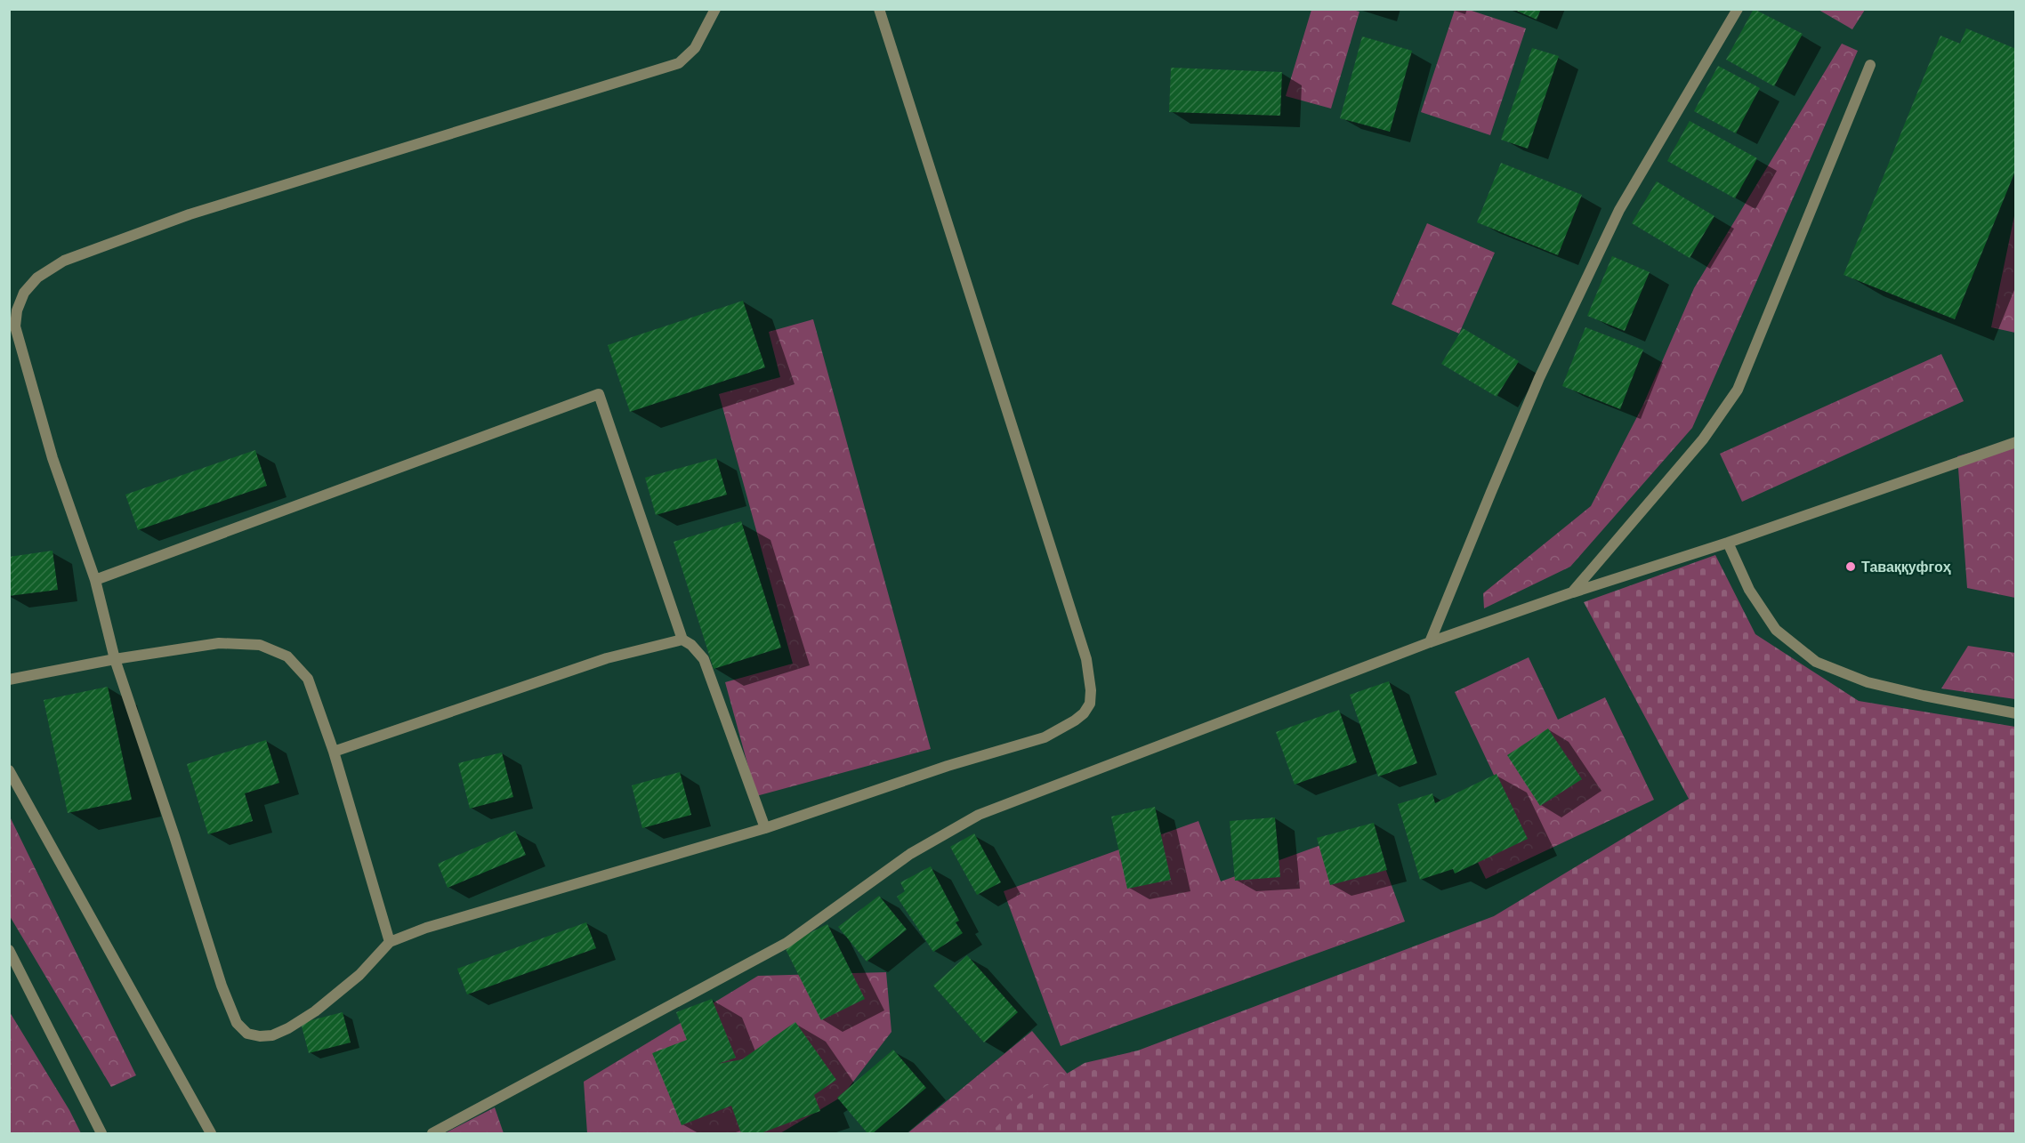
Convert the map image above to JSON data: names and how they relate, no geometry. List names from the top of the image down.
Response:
{
  "places": ["Таваққуфгоҳ"]
}
